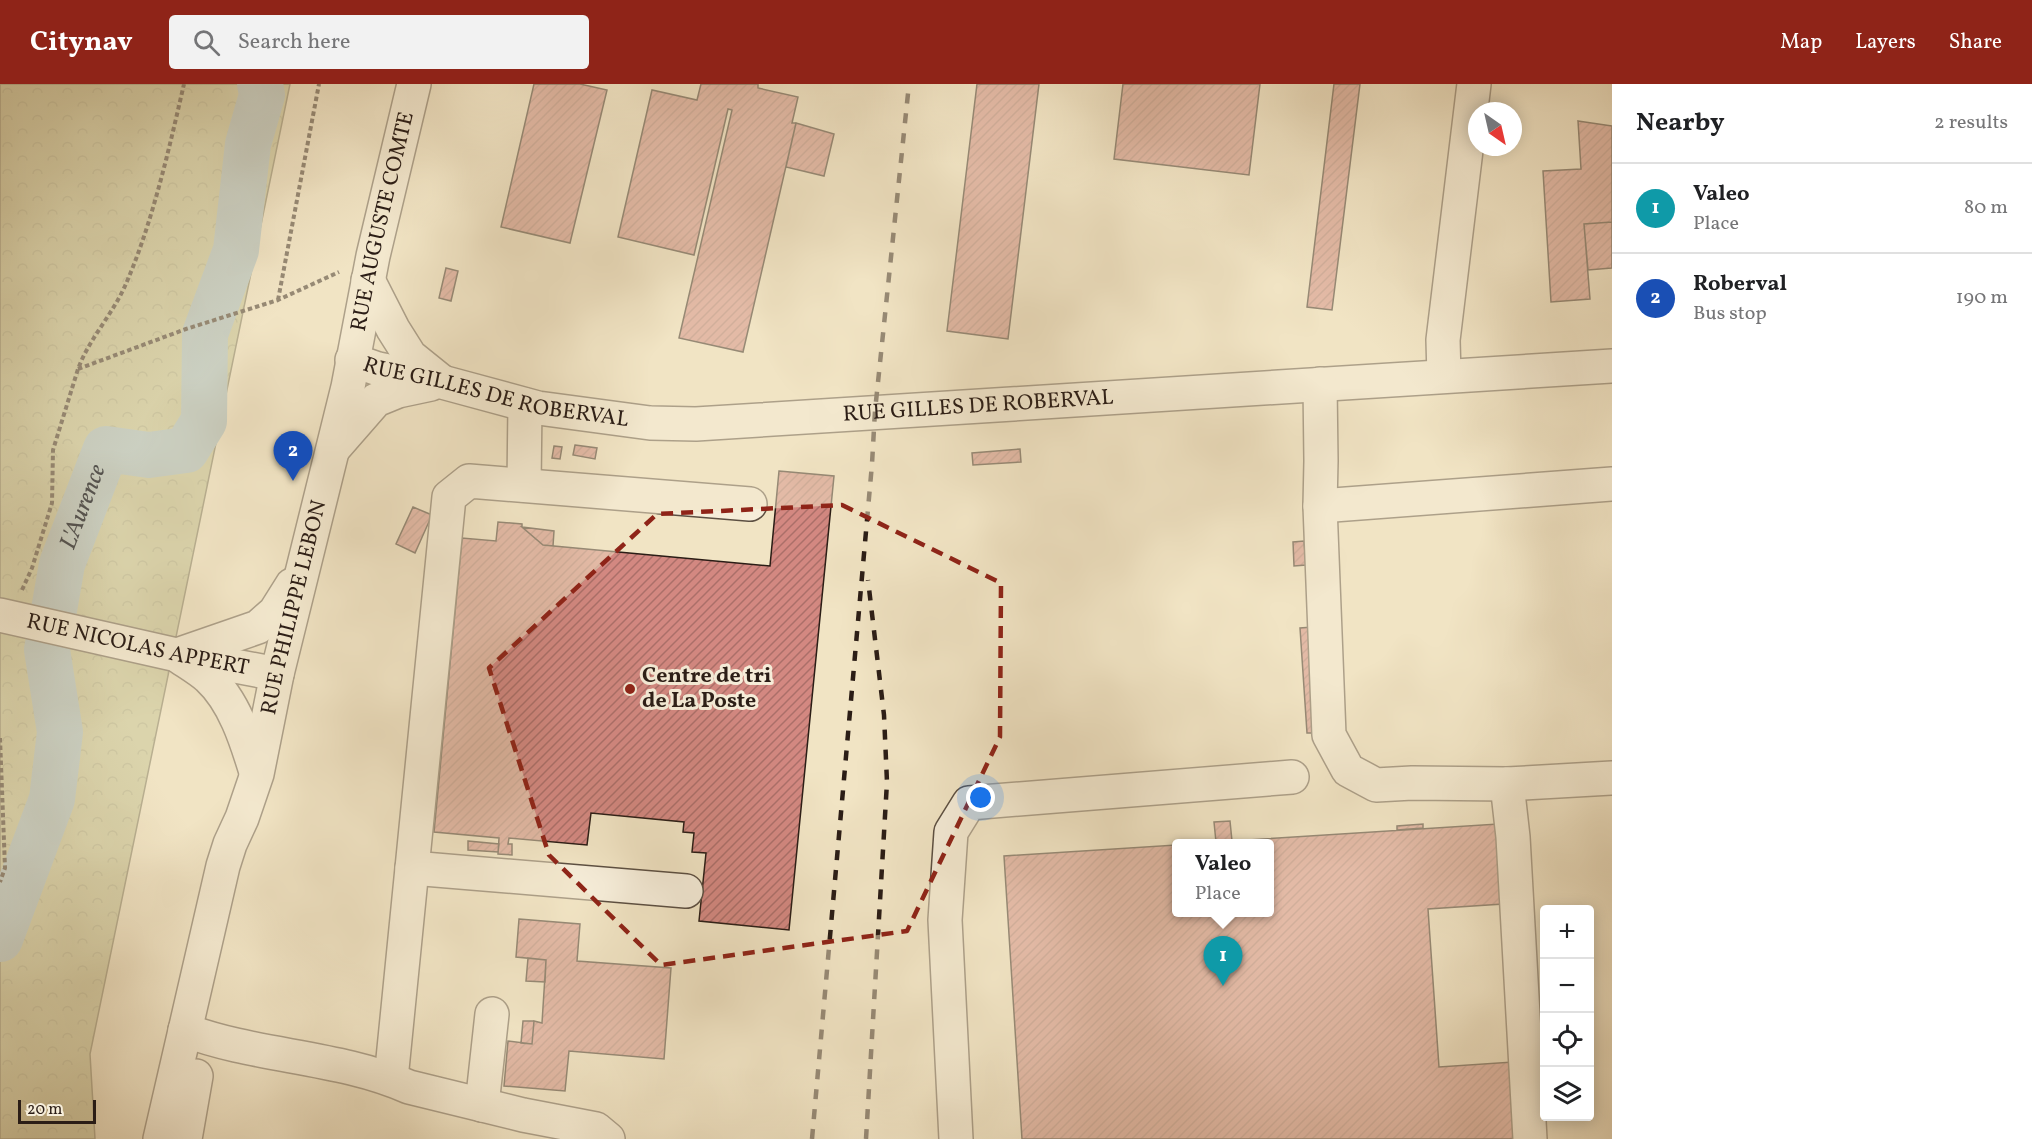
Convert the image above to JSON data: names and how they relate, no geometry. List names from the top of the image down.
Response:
{
  "streets": {
    "street": [
      "RUE AUGUSTE COMTE",
      "RUE GILLES DE ROBERVAL",
      "RUE PHILIPPE LEBON",
      "RUE NICOLAS APPERT"
    ]
  },
  "crossings": [
    ["RUE AUGUSTE COMTE", "RUE GILLES DE ROBERVAL"],
    ["RUE AUGUSTE COMTE", "RUE PHILIPPE LEBON"],
    ["RUE GILLES DE ROBERVAL", "RUE PHILIPPE LEBON"],
    ["RUE PHILIPPE LEBON", "RUE NICOLAS APPERT"]
  ],
  "water": ["L'Aurence"],
  "places": ["Centre de tri de La Poste"],
  "scale_bar": "20 m",
  "north": "bottom right",
  "page": {
    "header": "Citynav",
    "search": "Search here",
    "nav": ["Map", "Layers", "Share"],
    "heading": ["Nearby", "2 results"],
    "list": [
      {
        "mark": "1",
        "name": "Valeo",
        "note": "Place",
        "value": "80 m"
      },
      {
        "mark": "2",
        "name": "Roberval",
        "note": "Bus stop",
        "value": "190 m"
      }
    ],
    "pins": ["2", "1"],
    "popup": ["Valeo", "Place"],
    "map_buttons": ["+", "−"],
    "scale": "20 m"
  }
}
